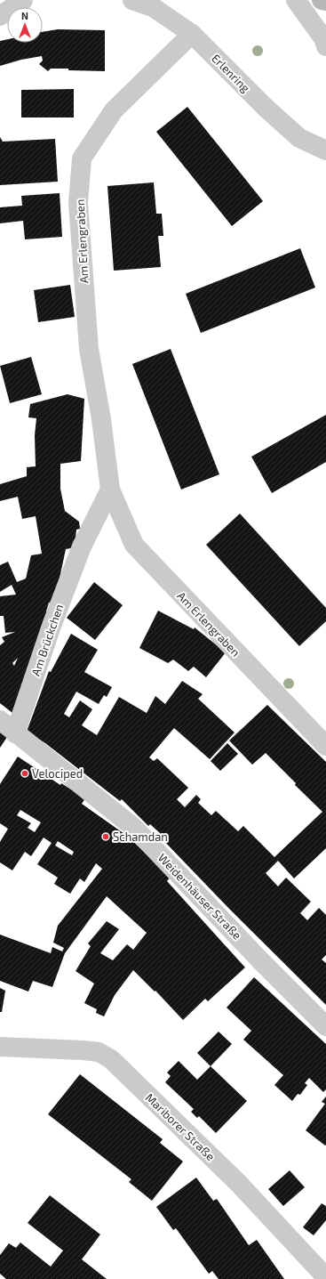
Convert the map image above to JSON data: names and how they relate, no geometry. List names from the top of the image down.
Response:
{
  "streets": {
    "street": [
      "Erlenring",
      "Am Erlengraben",
      "Am Brückchen",
      "Weidenhäuser Straße",
      "Mariborer Straße"
    ]
  },
  "crossings": [
    ["Erlenring", "Am Erlengraben"],
    ["Am Erlengraben", "Am Brückchen"],
    ["Am Brückchen", "Weidenhäuser Straße"]
  ],
  "places": ["Velociped", "Schamdan"],
  "north": "top"
}
